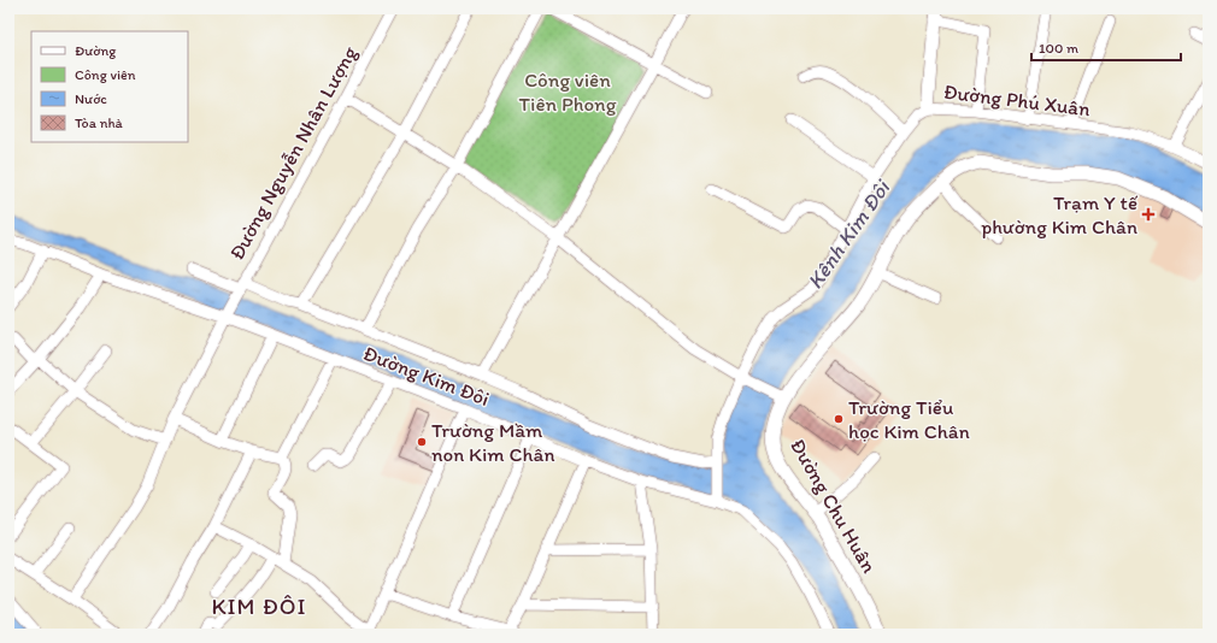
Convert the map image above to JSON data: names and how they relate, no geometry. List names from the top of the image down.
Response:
{
  "streets": {
    "main road": ["Đường Chu Huân"],
    "street": ["Đường Phú Xuân", "Đường Nguyễn Nhân Lượng", "Đường Kim Đôi"]
  },
  "crossings": [
    ["Đường Phú Xuân", "Đường Kim Đôi"],
    ["Đường Nguyễn Nhân Lượng", "Đường Kim Đôi"]
  ],
  "districts": ["KIM ĐÔI"],
  "water": ["Kênh Kim Đôi"],
  "parks": ["Công viên Tiên Phong"],
  "places": {
    "health": ["Trạm Y tế phường Kim Chân"],
    "other": ["Trường Tiểu học Kim Chân", "Trường Mầm non Kim Chân"]
  },
  "legend": [
    "Đường",
    "Công viên",
    "Nước",
    "Tòa nhà"
  ],
  "scale_bar": "100 m"
}
